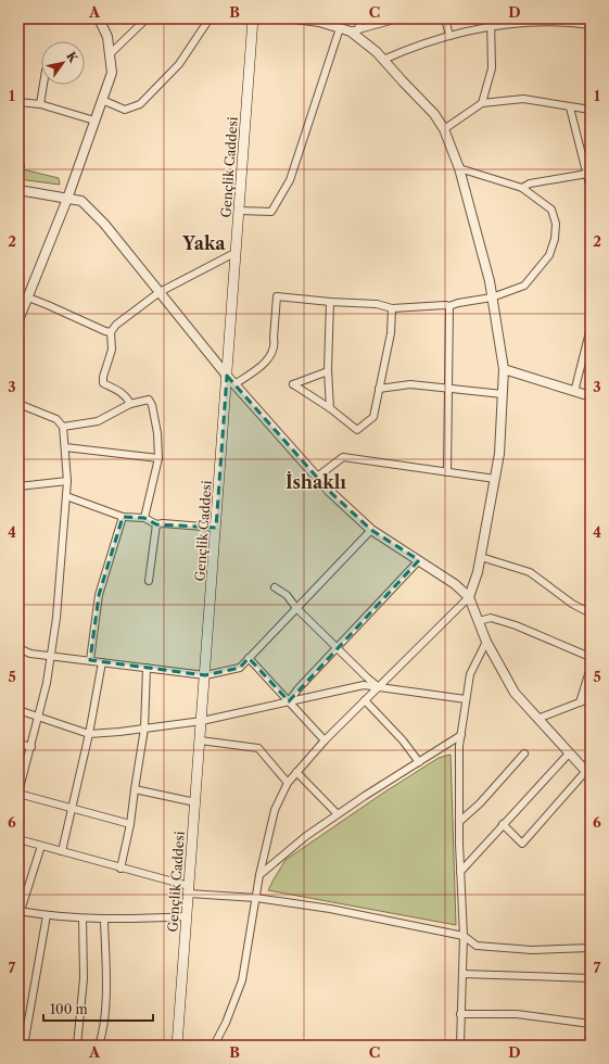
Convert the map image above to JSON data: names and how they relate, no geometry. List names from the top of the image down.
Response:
{
  "streets": {
    "main road": ["Gençlik Caddesi"]
  },
  "districts": ["Yaka", "İshaklı"],
  "scale_bar": "100 m",
  "north": "top right",
  "grid": {
    "columns": [
      "A",
      "B",
      "C",
      "D"
    ],
    "rows": [
      "1",
      "2",
      "3",
      "4",
      "5",
      "6",
      "7"
    ]
  }
}
